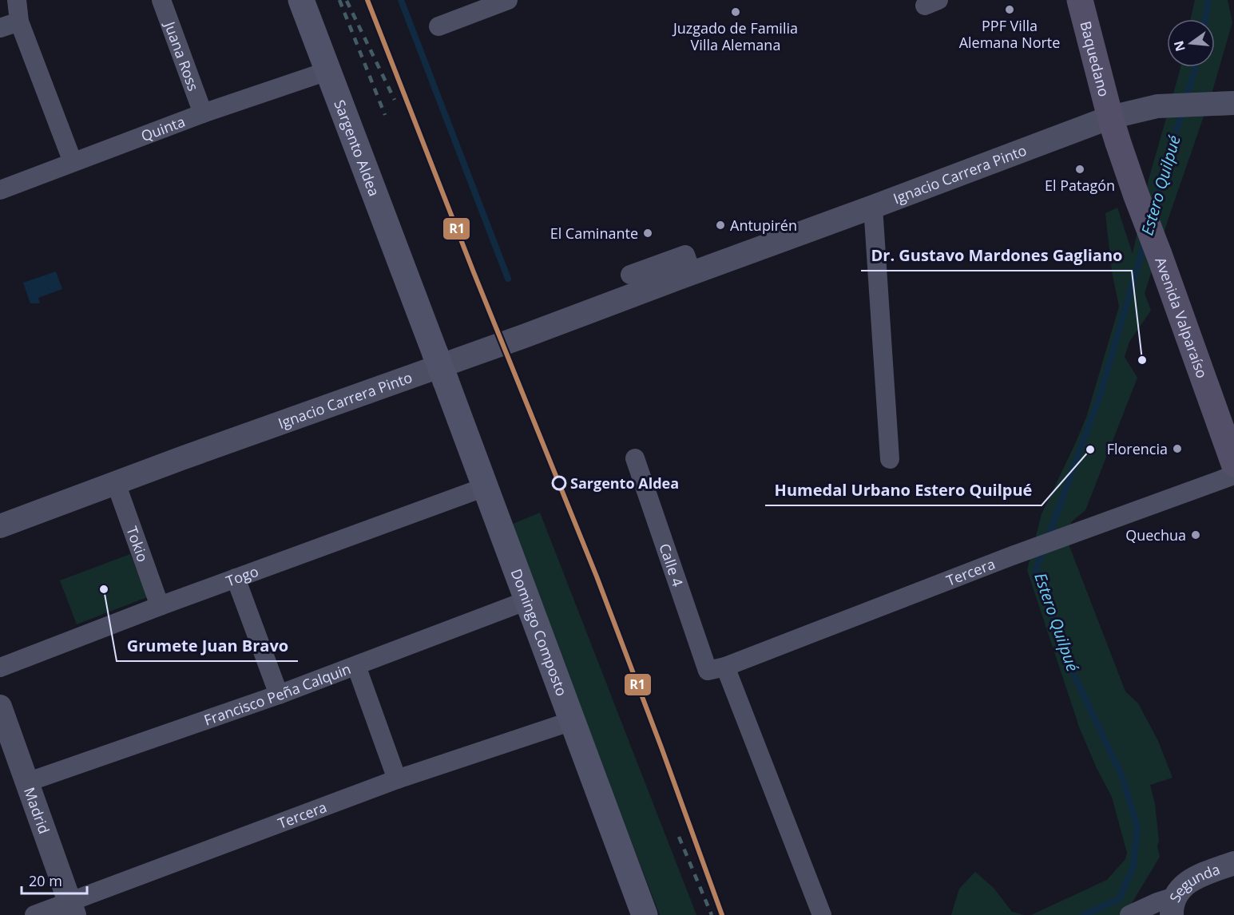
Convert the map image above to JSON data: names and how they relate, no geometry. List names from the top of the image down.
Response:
{
  "streets": {
    "main road": [
      "Baquedano",
      "Sargento Aldea",
      "Avenida Valparaíso",
      "Domingo Composto"
    ],
    "street": [
      "Juana Ross",
      "Quinta",
      "Ignacio Carrera Pinto",
      "Tokio",
      "Calle 4",
      "Tercera",
      "Togo",
      "Francisco Peña Calquin",
      "Madrid",
      "Segunda"
    ]
  },
  "crossings": [
    ["Juana Ross", "Quinta"],
    ["Baquedano", "Ignacio Carrera Pinto"],
    ["Baquedano", "Avenida Valparaíso"],
    ["Quinta", "Sargento Aldea"],
    ["Sargento Aldea", "Domingo Composto"],
    ["Ignacio Carrera Pinto", "Avenida Valparaíso"],
    ["Ignacio Carrera Pinto", "Tokio"],
    ["Tokio", "Togo"],
    ["Calle 4", "Tercera"],
    ["Tercera", "Domingo Composto"],
    ["Tercera", "Madrid"],
    ["Togo", "Domingo Composto"],
    ["Domingo Composto", "Francisco Peña Calquin"],
    ["Francisco Peña Calquin", "Madrid"]
  ],
  "water": ["Estero Quilpué"],
  "places": [
    "PPF Villa Alemana Norte",
    "Juzgado de Familia Villa Alemana",
    "El Patagón",
    "Antupirén",
    "El Caminante",
    "Dr. Gustavo Mardones Gagliano",
    "Florencia",
    "Humedal Urbano Estero Quilpué",
    "Sargento Aldea",
    "Quechua",
    "Grumete Juan Bravo"
  ],
  "lines": ["transit line R1"],
  "scale_bar": "20 m",
  "north": "left"
}
